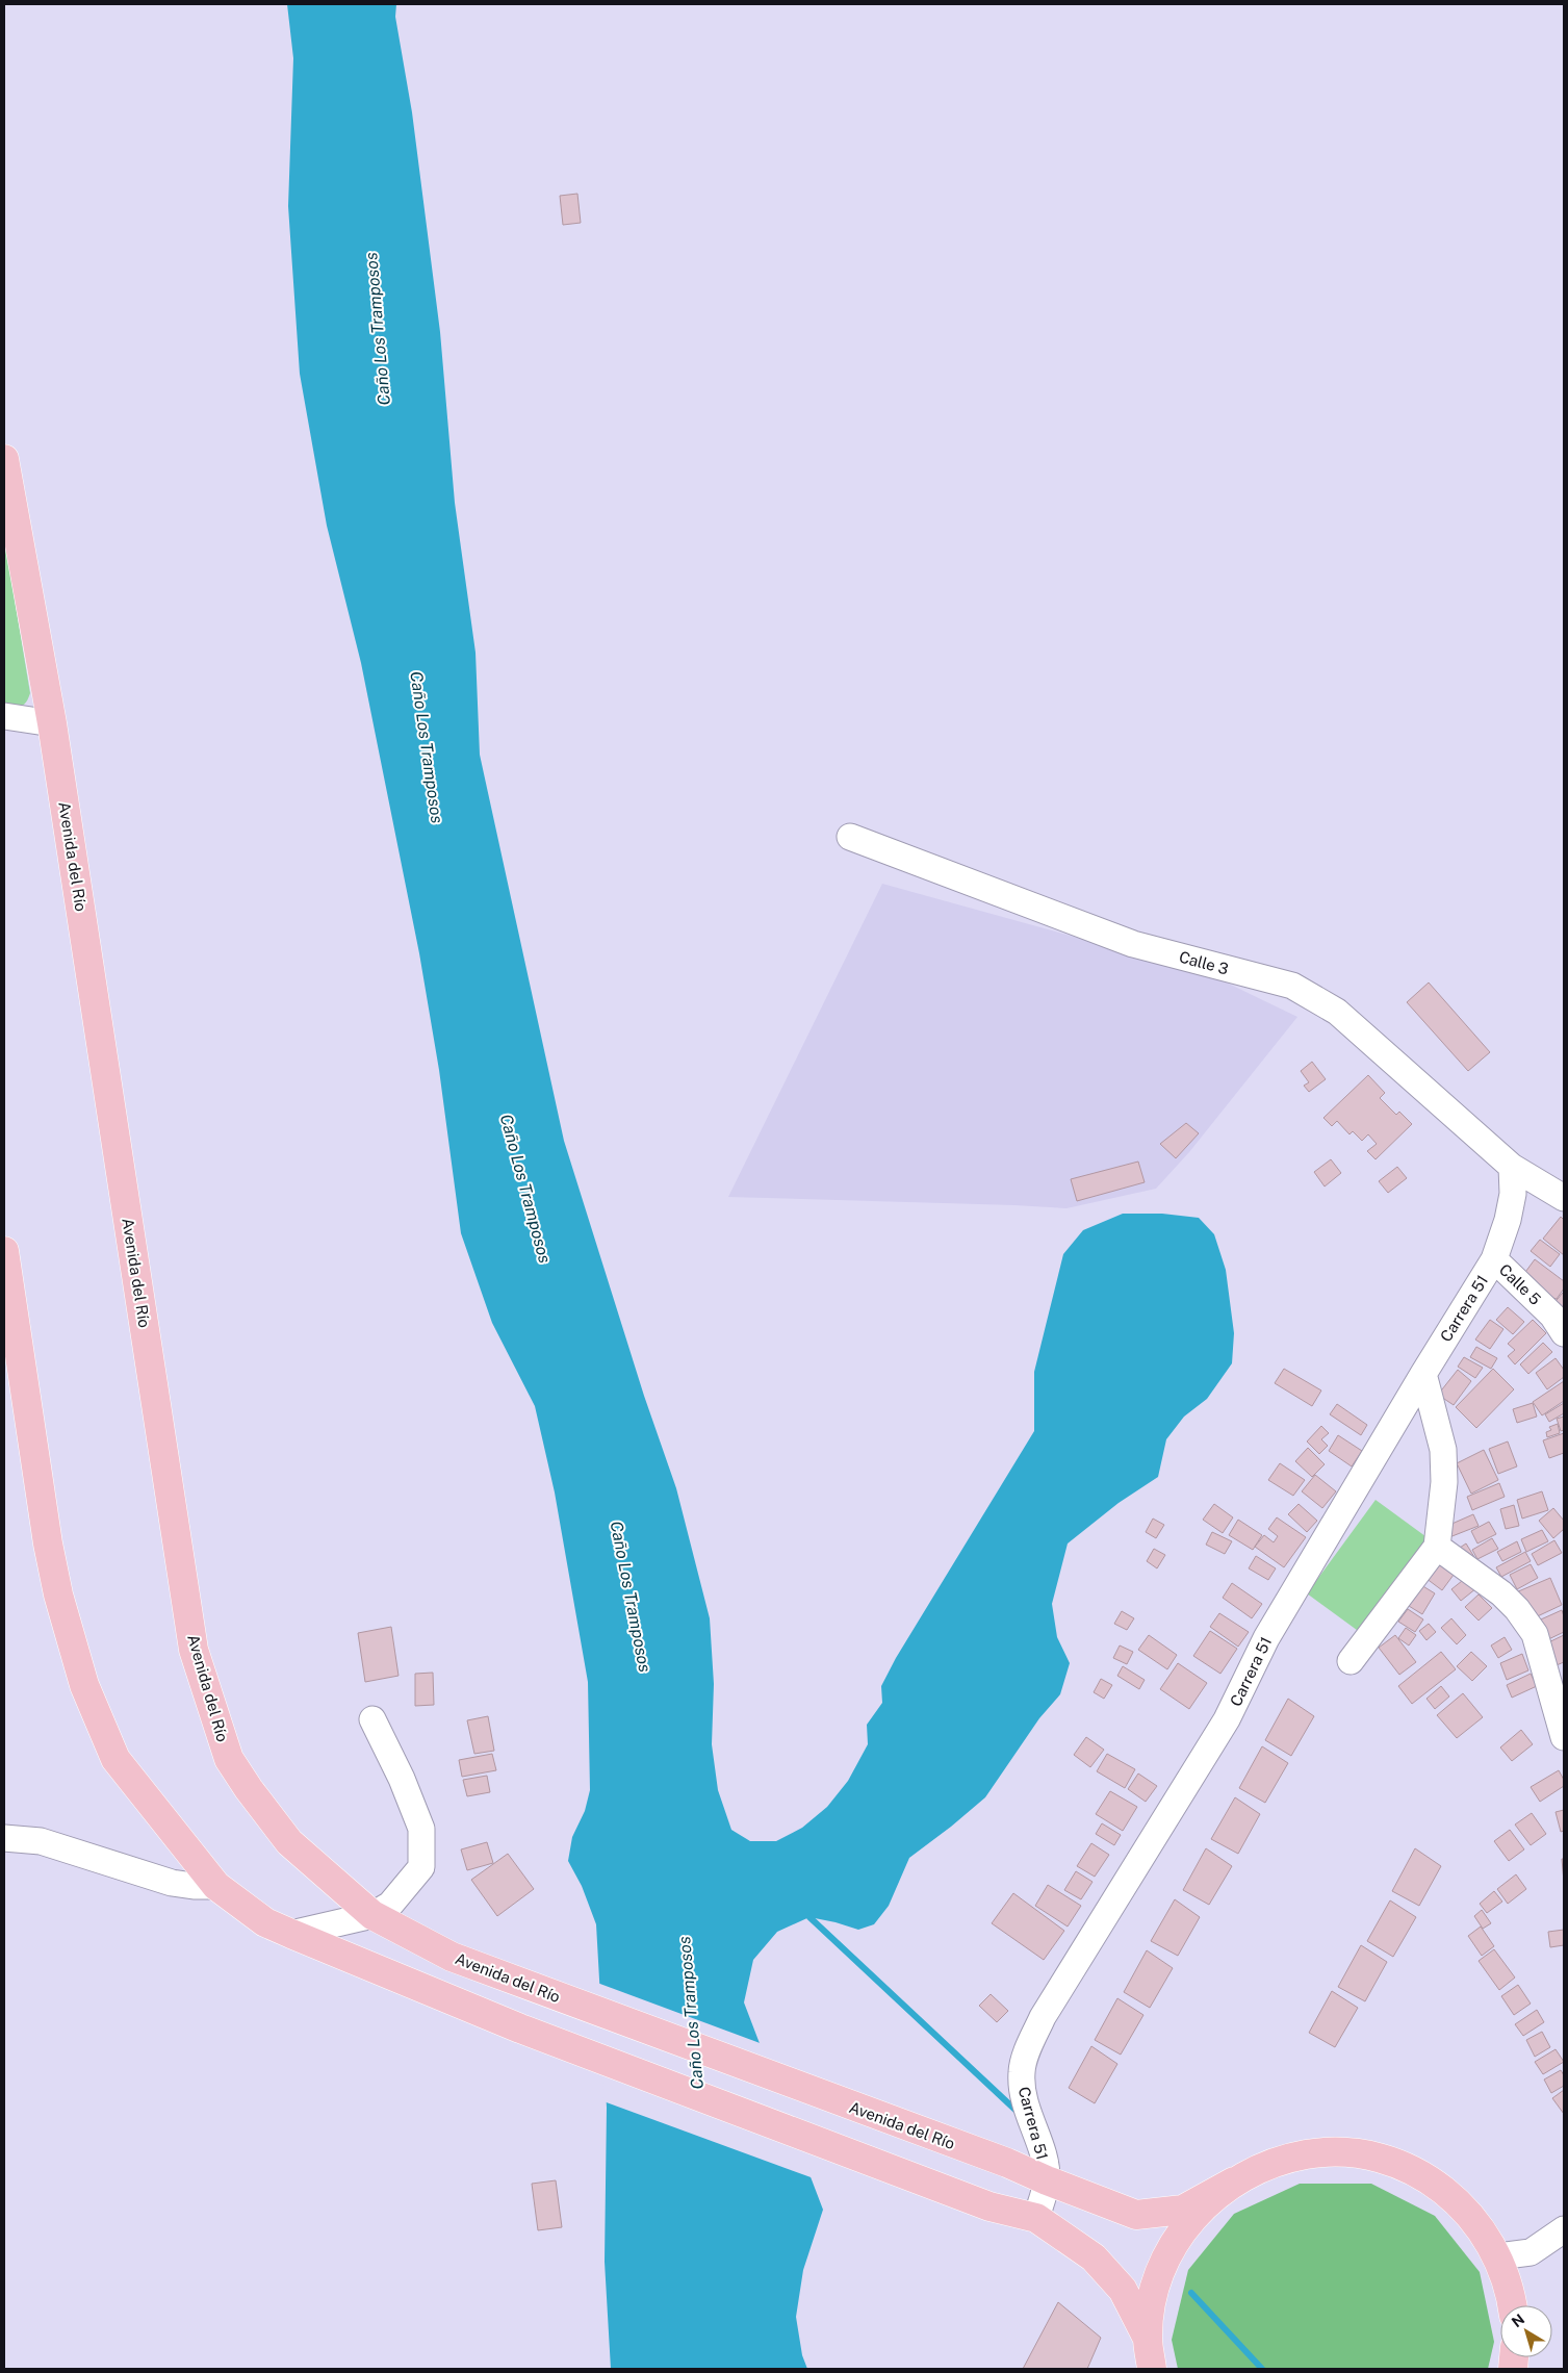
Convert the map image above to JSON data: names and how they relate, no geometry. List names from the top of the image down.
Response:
{
  "streets": {
    "main road": ["Avenida del Río"],
    "street": ["Calle 3", "Calle 5", "Carrera 51"]
  },
  "crossings": [
    ["Avenida del Río", "Carrera 51"],
    ["Calle 3", "Carrera 51"],
    ["Calle 5", "Carrera 51"]
  ],
  "water": ["Caño Los Tramposos"],
  "north": "top left"
}
